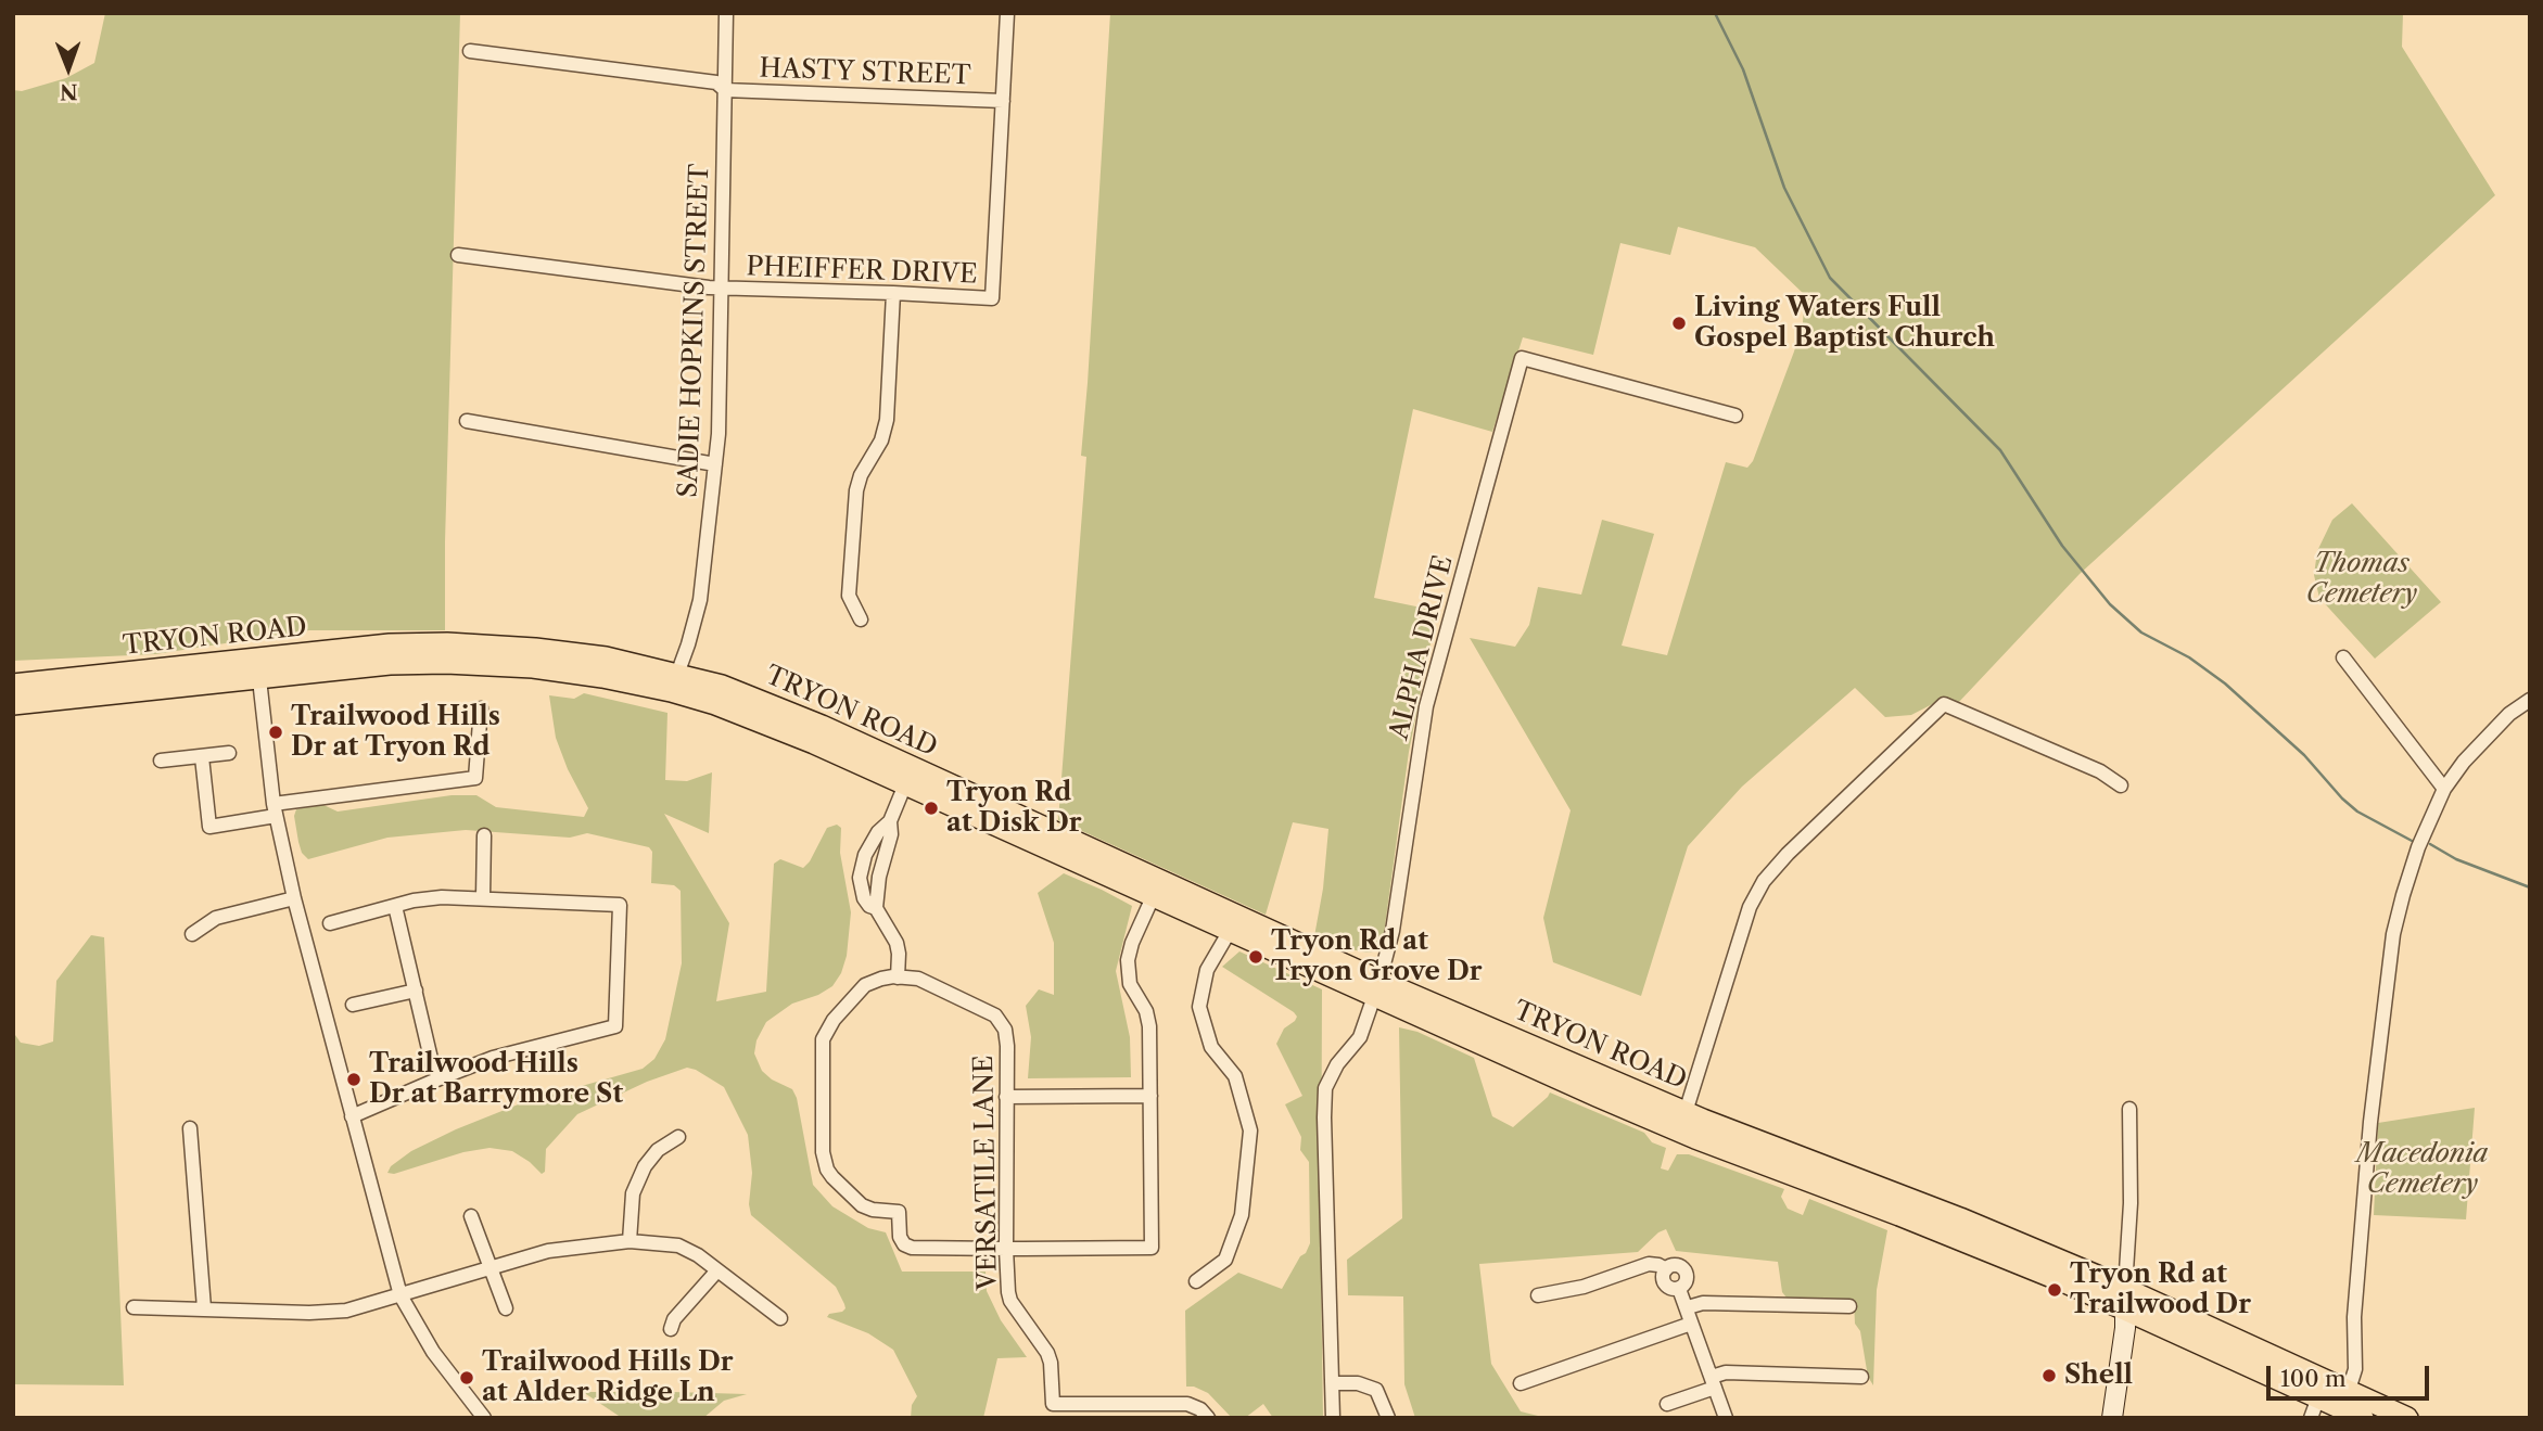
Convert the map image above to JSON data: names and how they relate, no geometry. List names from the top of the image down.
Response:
{
  "streets": {
    "main road": ["TRYON ROAD"],
    "street": [
      "HASTY STREET",
      "PHEIFFER DRIVE",
      "SADIE HOPKINS STREET",
      "ALPHA DRIVE",
      "VERSATILE LANE"
    ]
  },
  "crossings": [
    ["HASTY STREET", "PHEIFFER DRIVE"],
    ["HASTY STREET", "SADIE HOPKINS STREET"],
    ["PHEIFFER DRIVE", "SADIE HOPKINS STREET"],
    ["SADIE HOPKINS STREET", "TRYON ROAD"],
    ["TRYON ROAD", "ALPHA DRIVE"]
  ],
  "parks": ["Thomas Cemetery", "Macedonia Cemetery"],
  "places": [
    "Living Waters Full Gospel Baptist Church",
    "Trailwood Hills Dr at Tryon Rd",
    "Tryon Rd at Disk Dr",
    "Tryon Rd at Tryon Grove Dr",
    "Trailwood Hills Dr at Barrymore St",
    "Tryon Rd at Trailwood Dr",
    "Shell",
    "Trailwood Hills Dr at Alder Ridge Ln"
  ],
  "scale_bar": "100 m",
  "north": "bottom"
}
